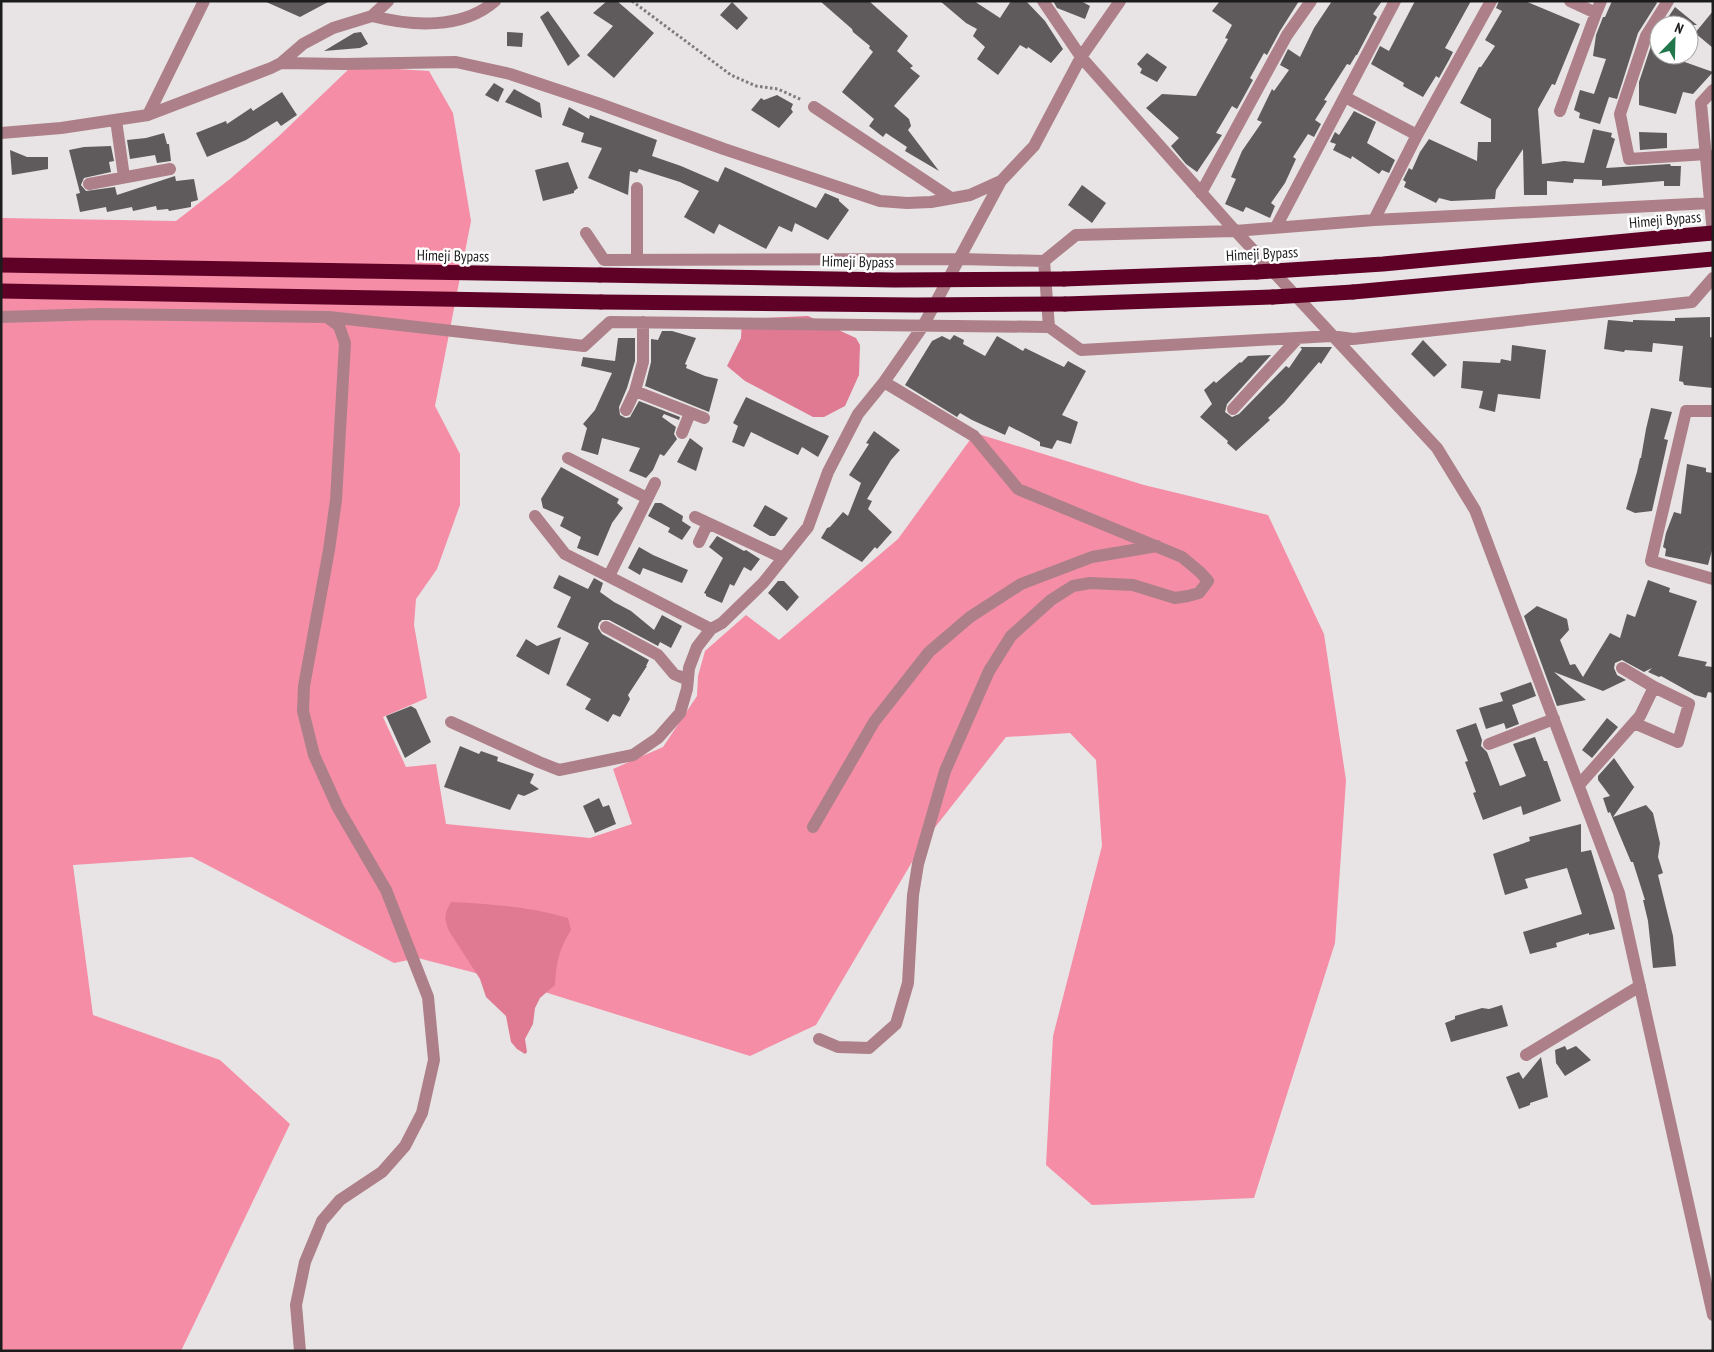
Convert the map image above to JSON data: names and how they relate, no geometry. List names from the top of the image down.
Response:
{
  "streets": {
    "highway": ["Himeji Bypass"]
  },
  "north": "top right"
}
